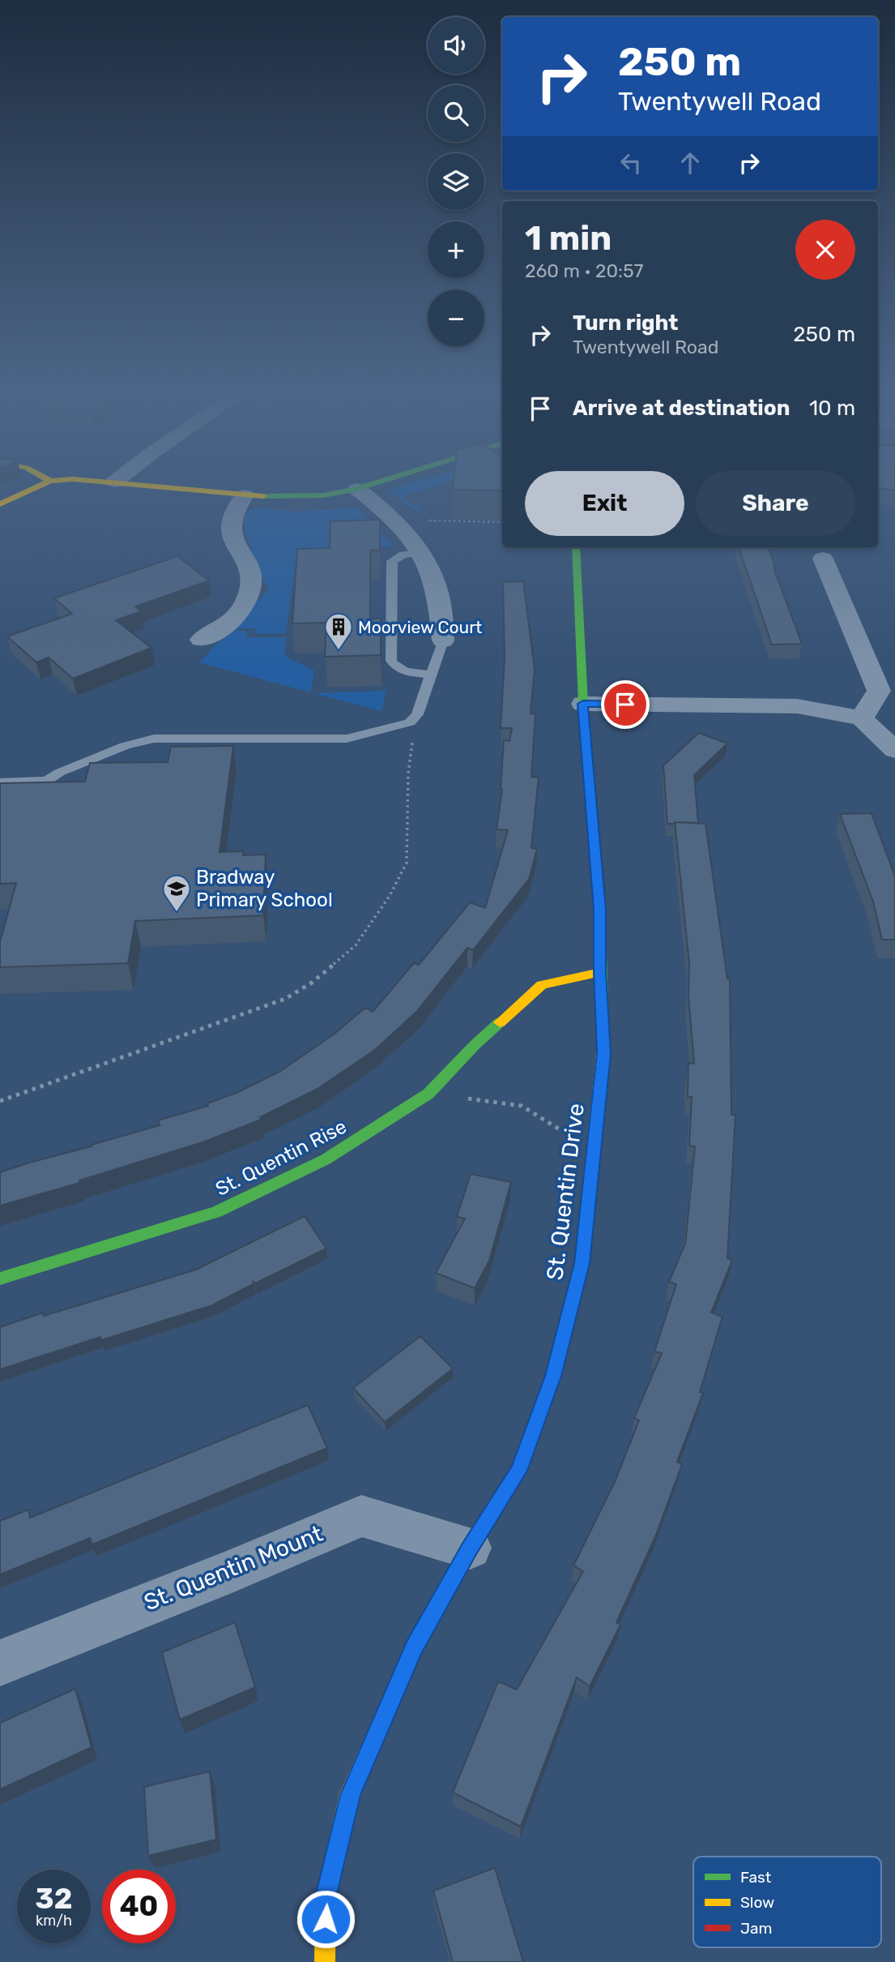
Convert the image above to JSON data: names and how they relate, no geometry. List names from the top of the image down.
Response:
{
  "streets": {
    "street": ["St. Quentin Rise", "St. Quentin Drive", "St. Quentin Mount"]
  },
  "crossings": [
    ["St. Quentin Rise", "St. Quentin Drive"],
    ["St. Quentin Drive", "St. Quentin Mount"]
  ],
  "places": {
    "building": ["Moorview Court"],
    "school or university": ["Bradway Primary School"]
  },
  "legend": ["Fast", "Slow", "Jam"],
  "page": {
    "map_buttons": ["+", "−"],
    "turn": ["250 m", "Twentywell Road"],
    "heading": ["1 min", "260 m · 20:57"],
    "list": [
      {
        "name": "Turn right",
        "note": "Twentywell Road",
        "value": "250 m"
      },
      {
        "name": "Arrive at destination",
        "value": "10 m"
      }
    ],
    "buttons": ["Exit", "Share"],
    "speed": "32 km/h",
    "limit": "40"
  }
}
